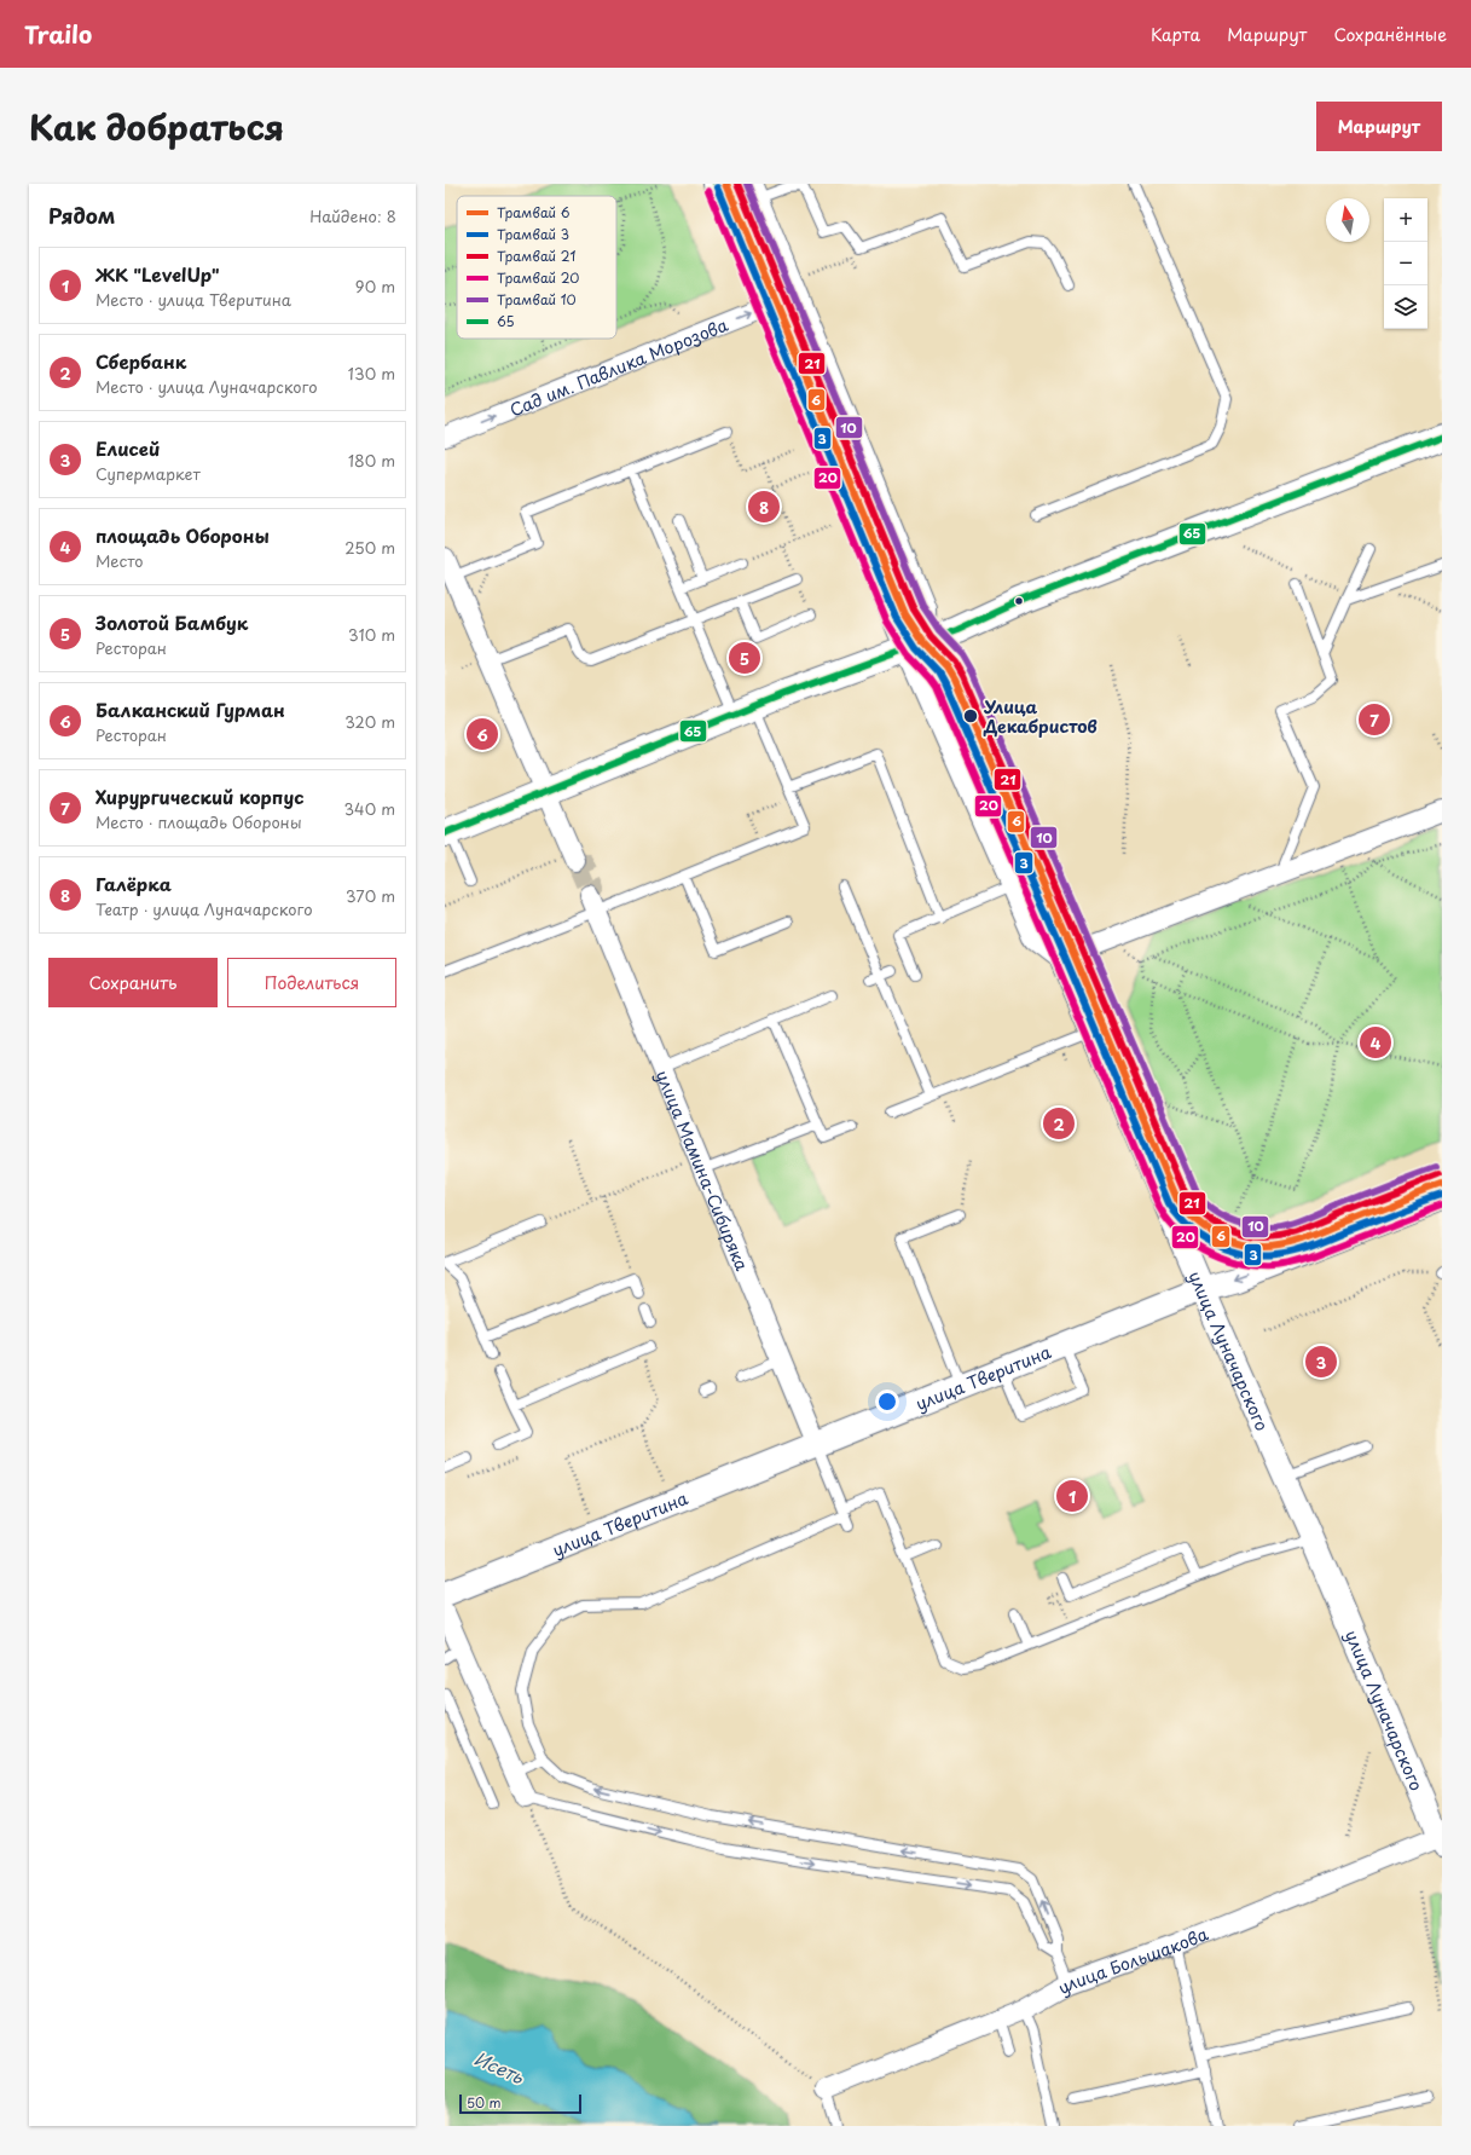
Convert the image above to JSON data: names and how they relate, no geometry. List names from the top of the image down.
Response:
{
  "streets": {
    "main road": ["улица Луначарского"],
    "street": [
      "Сад им. Павлика Морозова",
      "улица Мамина-Сибиряка",
      "улица Тверитина",
      "улица Большакова"
    ]
  },
  "crossings": [
    ["Сад им. Павлика Морозова", "улица Луначарского"],
    ["улица Мамина-Сибиряка", "улица Тверитина"],
    ["улица Луначарского", "улица Тверитина"],
    ["улица Луначарского", "улица Большакова"]
  ],
  "one_way": ["Сад им. Павлика Морозова"],
  "water": ["Исеть"],
  "places": ["Улица Декабристов"],
  "lines": [
    "tram line 6",
    "tram line 21",
    "tram line 10",
    "transit line 65",
    "tram line 3",
    "tram line 20"
  ],
  "legend": [
    "Трамвай 6",
    "Трамвай 3",
    "Трамвай 21",
    "Трамвай 20",
    "Трамвай 10",
    "65"
  ],
  "scale_bar": "50 m",
  "north": "top",
  "page": {
    "header": "Trailo",
    "nav": ["Карта", "Маршрут", "Сохранённые"],
    "title": "Как добраться",
    "buttons": [
      "Маршрут",
      ["Сохранить", "Поделиться"]
    ],
    "heading": ["Рядом", "Найдено: 8"],
    "map_buttons": ["+", "−"],
    "list": [
      {
        "mark": "1",
        "name": "ЖК \"LevelUp\"",
        "note": "Место · улица Тверитина",
        "value": "90 m"
      },
      {
        "mark": "2",
        "name": "Сбербанк",
        "note": "Место · улица Луначарского",
        "value": "130 m"
      },
      {
        "mark": "3",
        "name": "Елисей",
        "note": "Супермаркет",
        "value": "180 m"
      },
      {
        "mark": "4",
        "name": "площадь Обороны",
        "note": "Место",
        "value": "250 m"
      },
      {
        "mark": "5",
        "name": "Золотой Бамбук",
        "note": "Ресторан",
        "value": "310 m"
      },
      {
        "mark": "6",
        "name": "Балканский Гурман",
        "note": "Ресторан",
        "value": "320 m"
      },
      {
        "mark": "7",
        "name": "Хирургический корпус",
        "note": "Место · площадь Обороны",
        "value": "340 m"
      },
      {
        "mark": "8",
        "name": "Галёрка",
        "note": "Театр · улица Луначарского",
        "value": "370 m"
      }
    ],
    "pins": [
      "8",
      "5",
      "7",
      "6",
      "4",
      "2",
      "3",
      "1"
    ],
    "scale": "50 m"
  }
}
